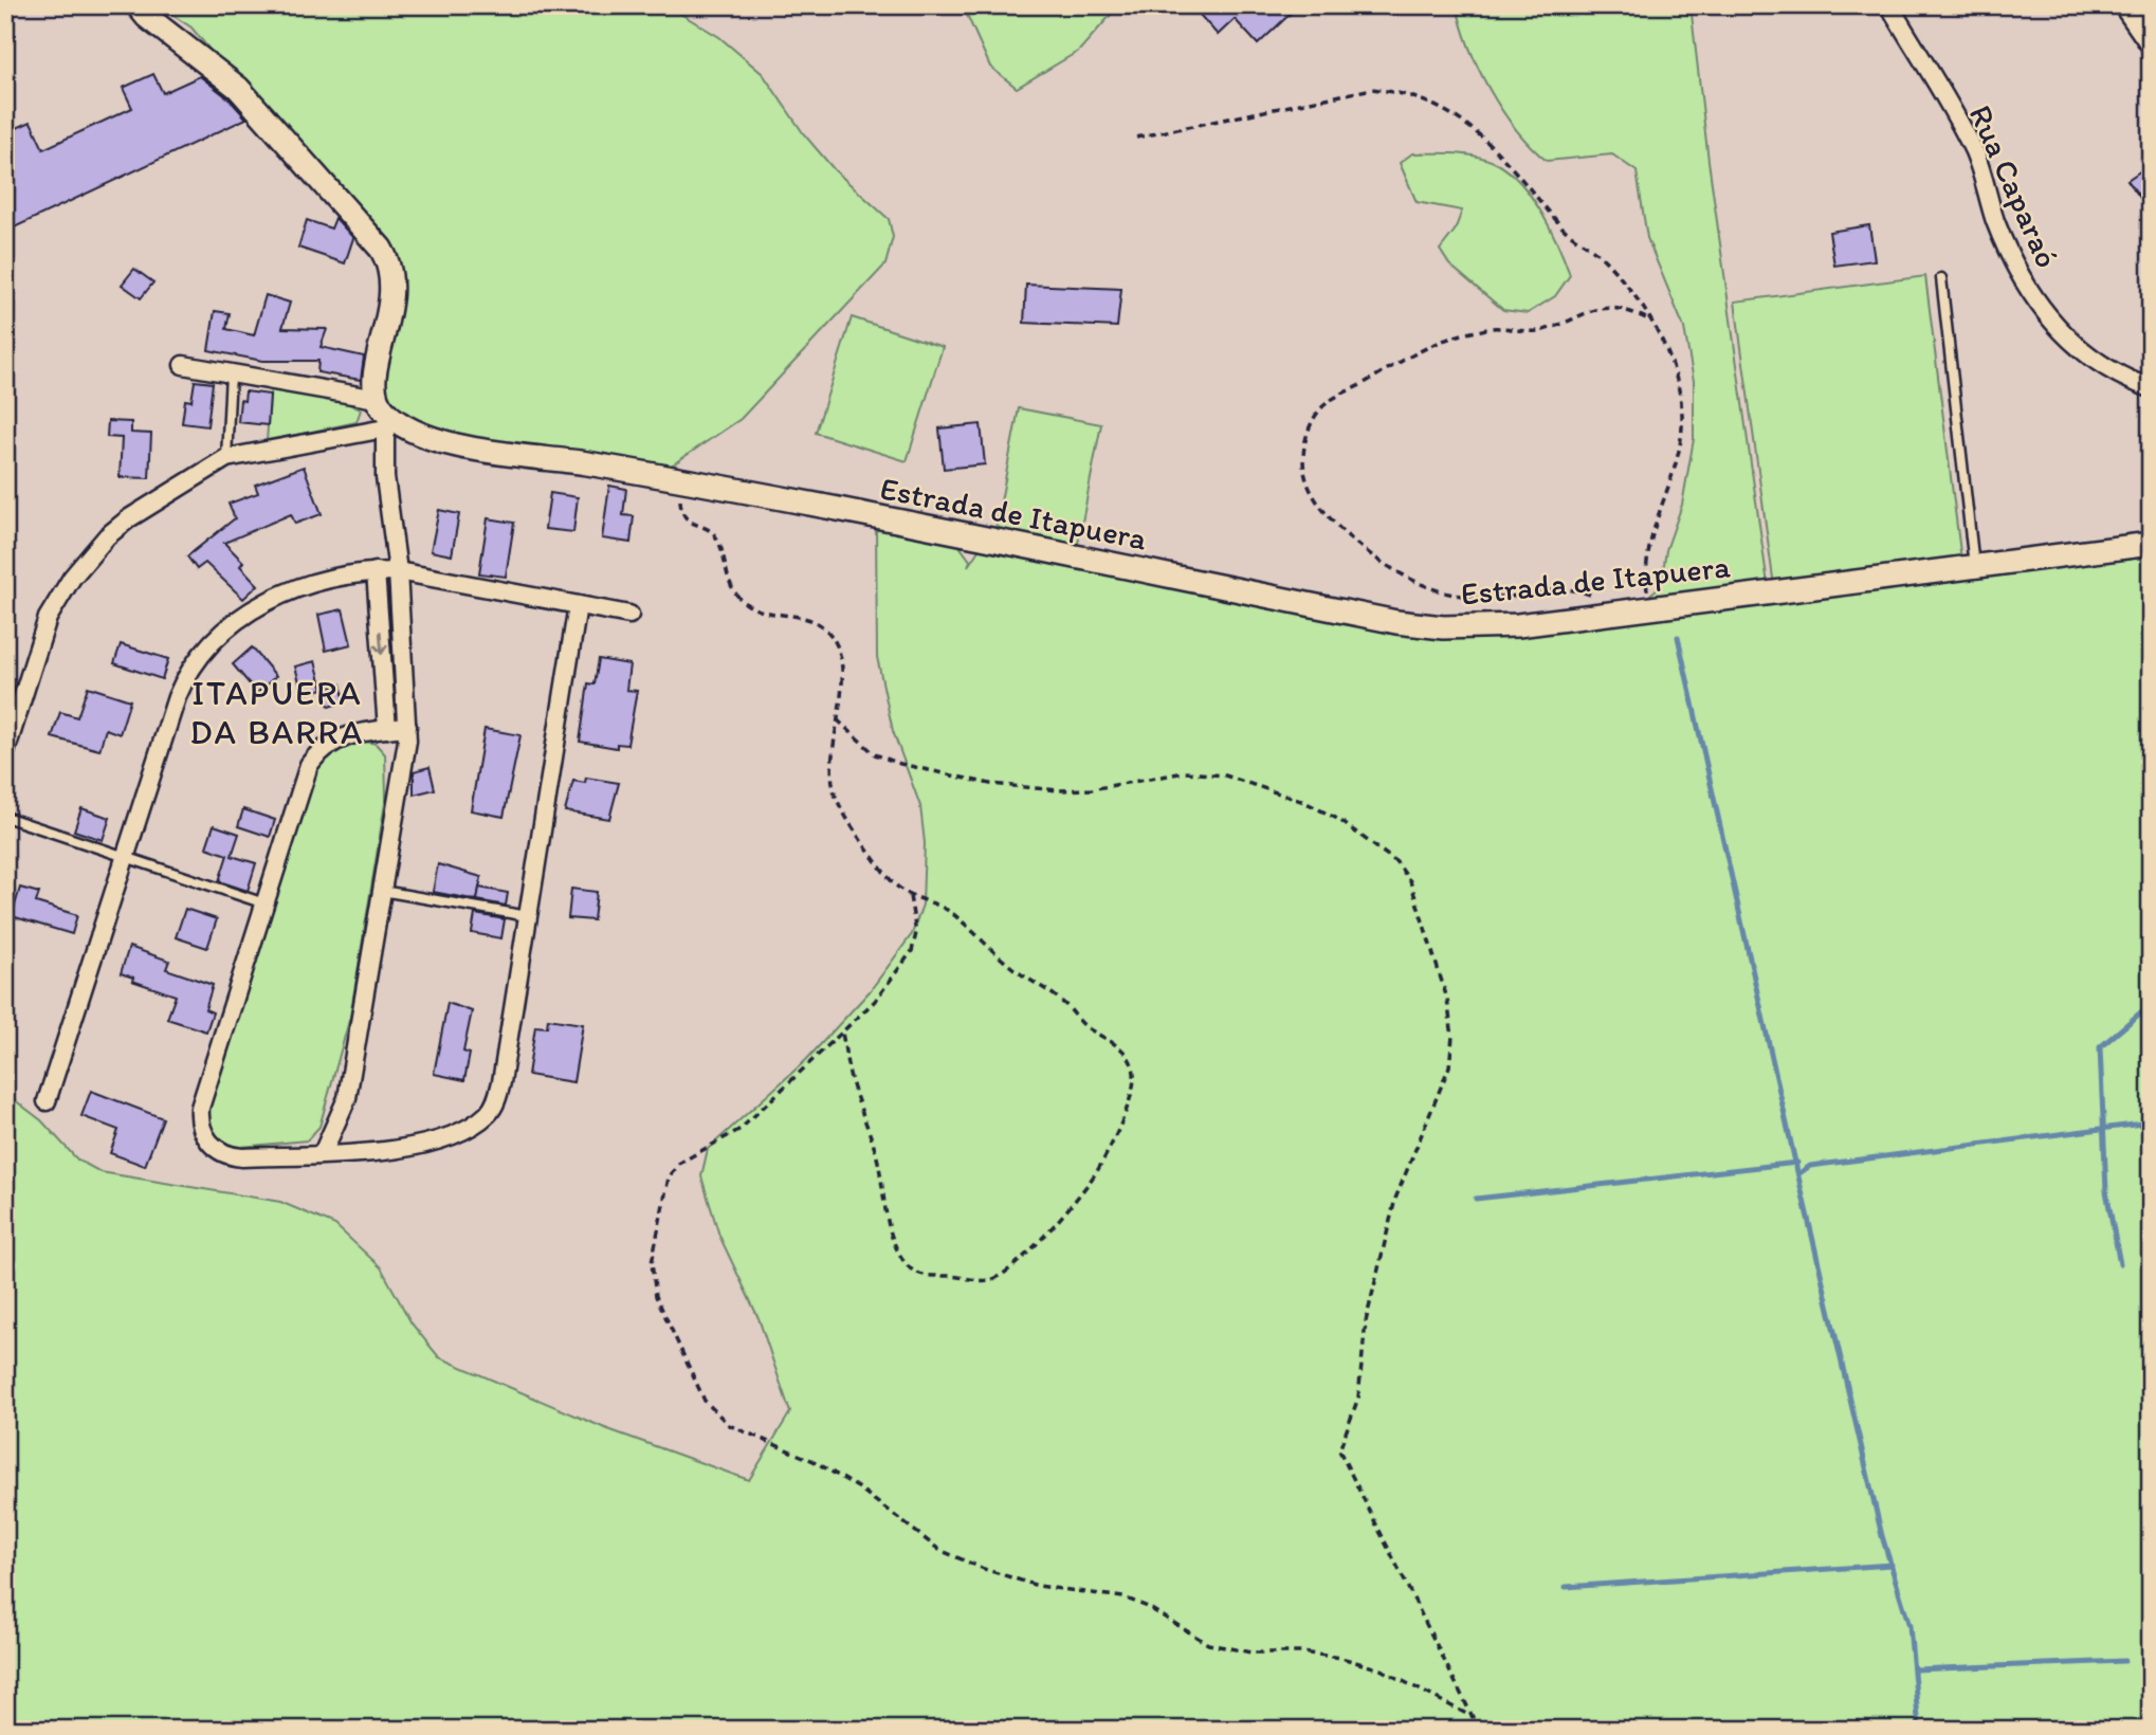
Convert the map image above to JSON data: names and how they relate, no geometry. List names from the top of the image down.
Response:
{
  "streets": {
    "street": ["Rua Caparaó", "Estrada de Itapuera"]
  },
  "districts": ["ITAPUERA DA BARRA"]
}
